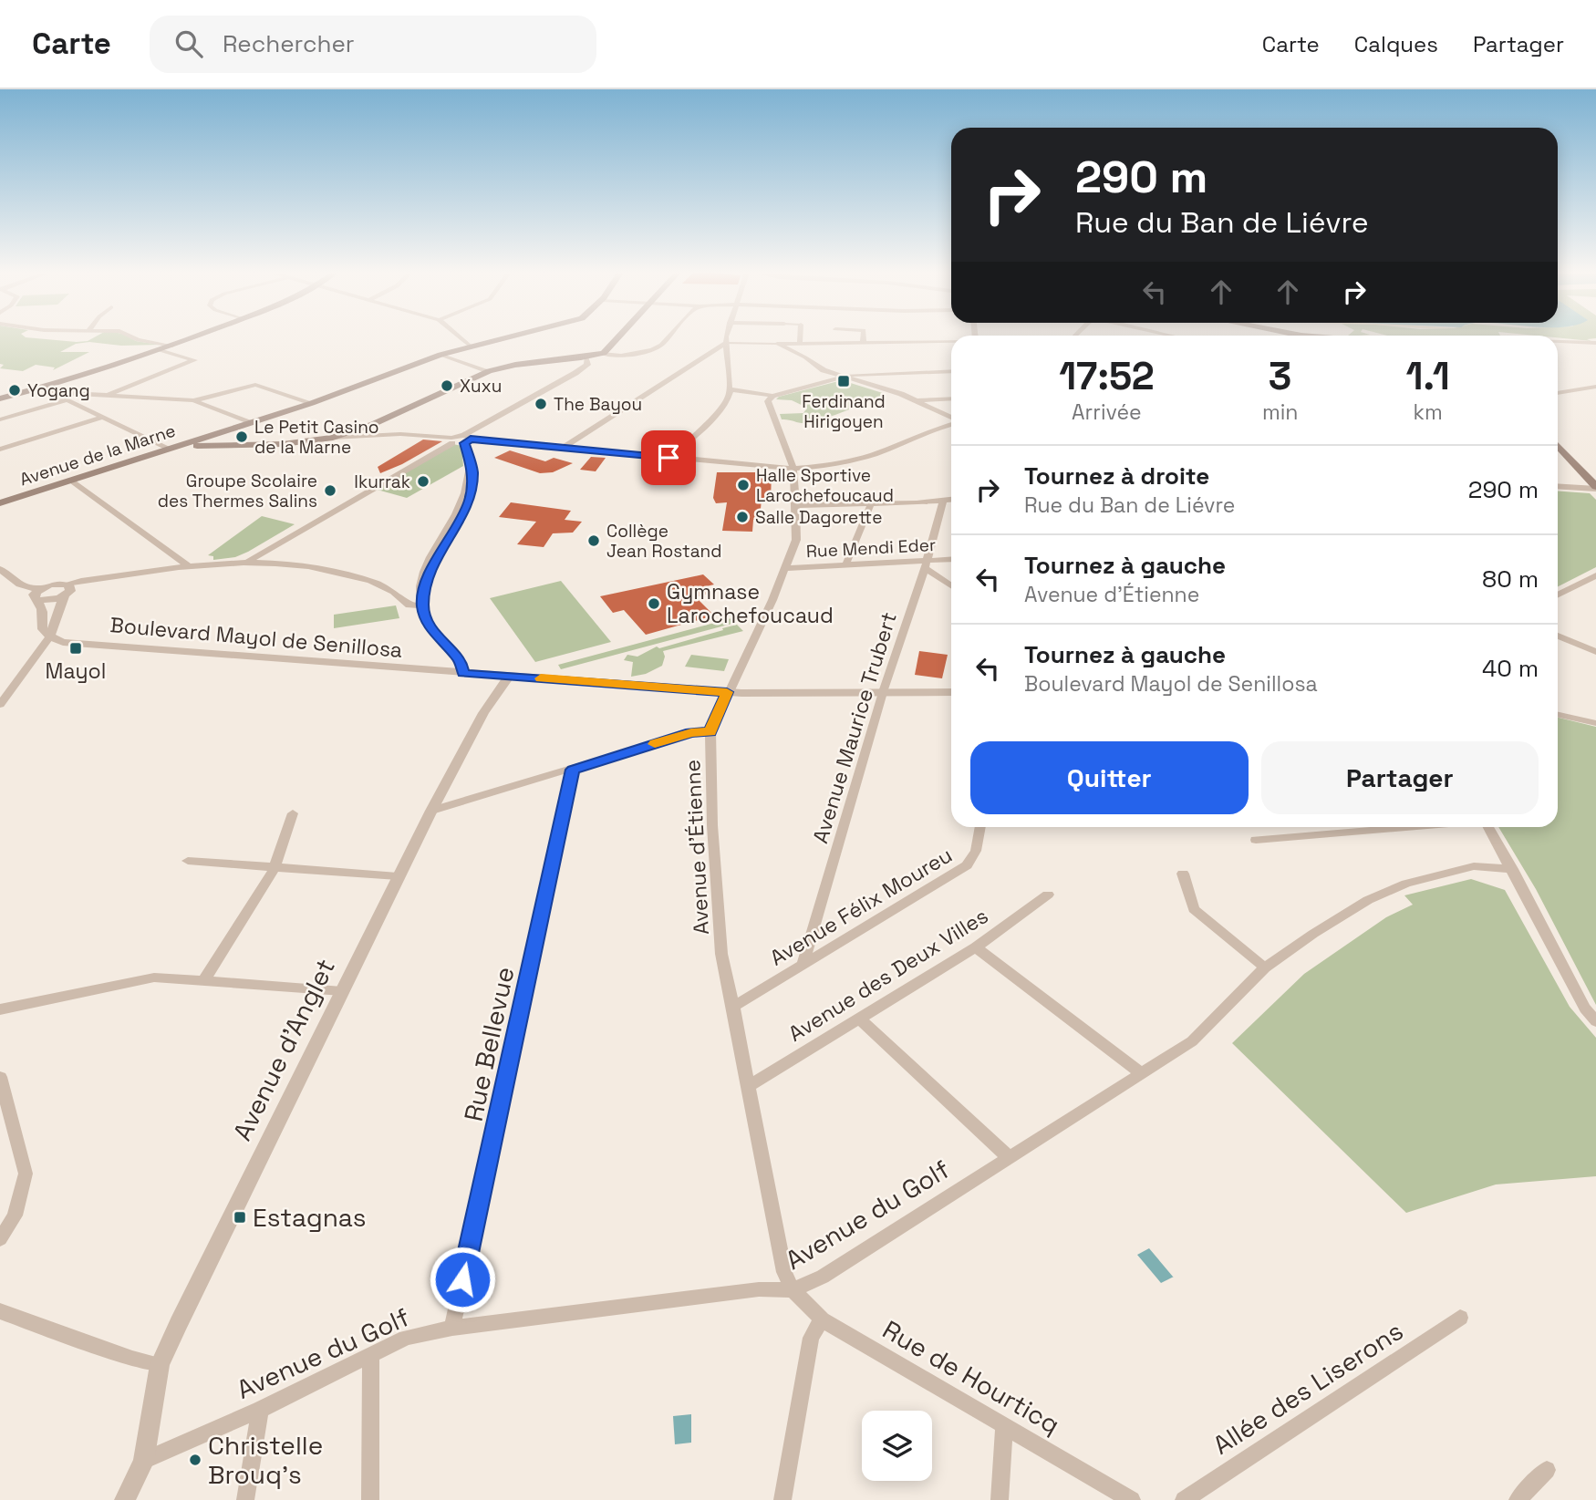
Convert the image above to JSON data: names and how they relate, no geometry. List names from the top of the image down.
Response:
{
  "streets": {
    "main road": ["Avenue de la Marne"],
    "street": [
      "Rue Mendi Eder",
      "Boulevard Mayol de Senillosa",
      "Avenue Maurice Trubert",
      "Avenue d'Étienne",
      "Avenue Félix Moureu",
      "Avenue des Deux Villes",
      "Rue Bellevue",
      "Avenue d'Anglet",
      "Avenue du Golf",
      "Rue de Hourticq",
      "Allée des Liserons"
    ]
  },
  "crossings": [
    ["Rue Mendi Eder", "Avenue Maurice Trubert"],
    ["Rue Mendi Eder", "Avenue d'Étienne"],
    ["Boulevard Mayol de Senillosa", "Avenue Maurice Trubert"],
    ["Boulevard Mayol de Senillosa", "Avenue d'Étienne"],
    ["Boulevard Mayol de Senillosa", "Avenue d'Anglet"],
    ["Avenue Maurice Trubert", "Avenue Félix Moureu"],
    ["Avenue d'Étienne", "Avenue Félix Moureu"],
    ["Avenue d'Étienne", "Avenue des Deux Villes"],
    ["Avenue d'Étienne", "Avenue du Golf"],
    ["Avenue d'Étienne", "Rue de Hourticq"],
    ["Rue Bellevue", "Avenue du Golf"],
    ["Avenue d'Anglet", "Avenue du Golf"],
    ["Avenue du Golf", "Rue de Hourticq"]
  ],
  "places": {
    "transit": ["Ferdinand Hirigoyen", "Mayol", "Estagnas"],
    "other": [
      "Xuxu",
      "Yogang",
      "The Bayou",
      "Le Petit Casino de la Marne",
      "Ikurrak",
      "Halle Sportive Larochefoucaud",
      "Groupe Scolaire des Thermes Salins",
      "Salle Dagorette",
      "Collège Jean Rostand",
      "Gymnase Larochefoucaud",
      "Christelle Brouq's"
    ]
  },
  "page": {
    "header": "Carte",
    "search": "Rechercher",
    "nav": ["Carte", "Calques", "Partager"],
    "turn": ["290 m", "Rue du Ban de Liévre"],
    "eta": [
      "17:52",
      "Arrivée",
      "3",
      "min",
      "1.1",
      "km"
    ],
    "list": [
      {
        "name": "Tournez à droite",
        "note": "Rue du Ban de Liévre",
        "value": "290 m"
      },
      {
        "name": "Tournez à gauche",
        "note": "Avenue d'Étienne",
        "value": "80 m"
      },
      {
        "name": "Tournez à gauche",
        "note": "Boulevard Mayol de Senillosa",
        "value": "40 m"
      }
    ],
    "buttons": ["Quitter", "Partager"]
  }
}
